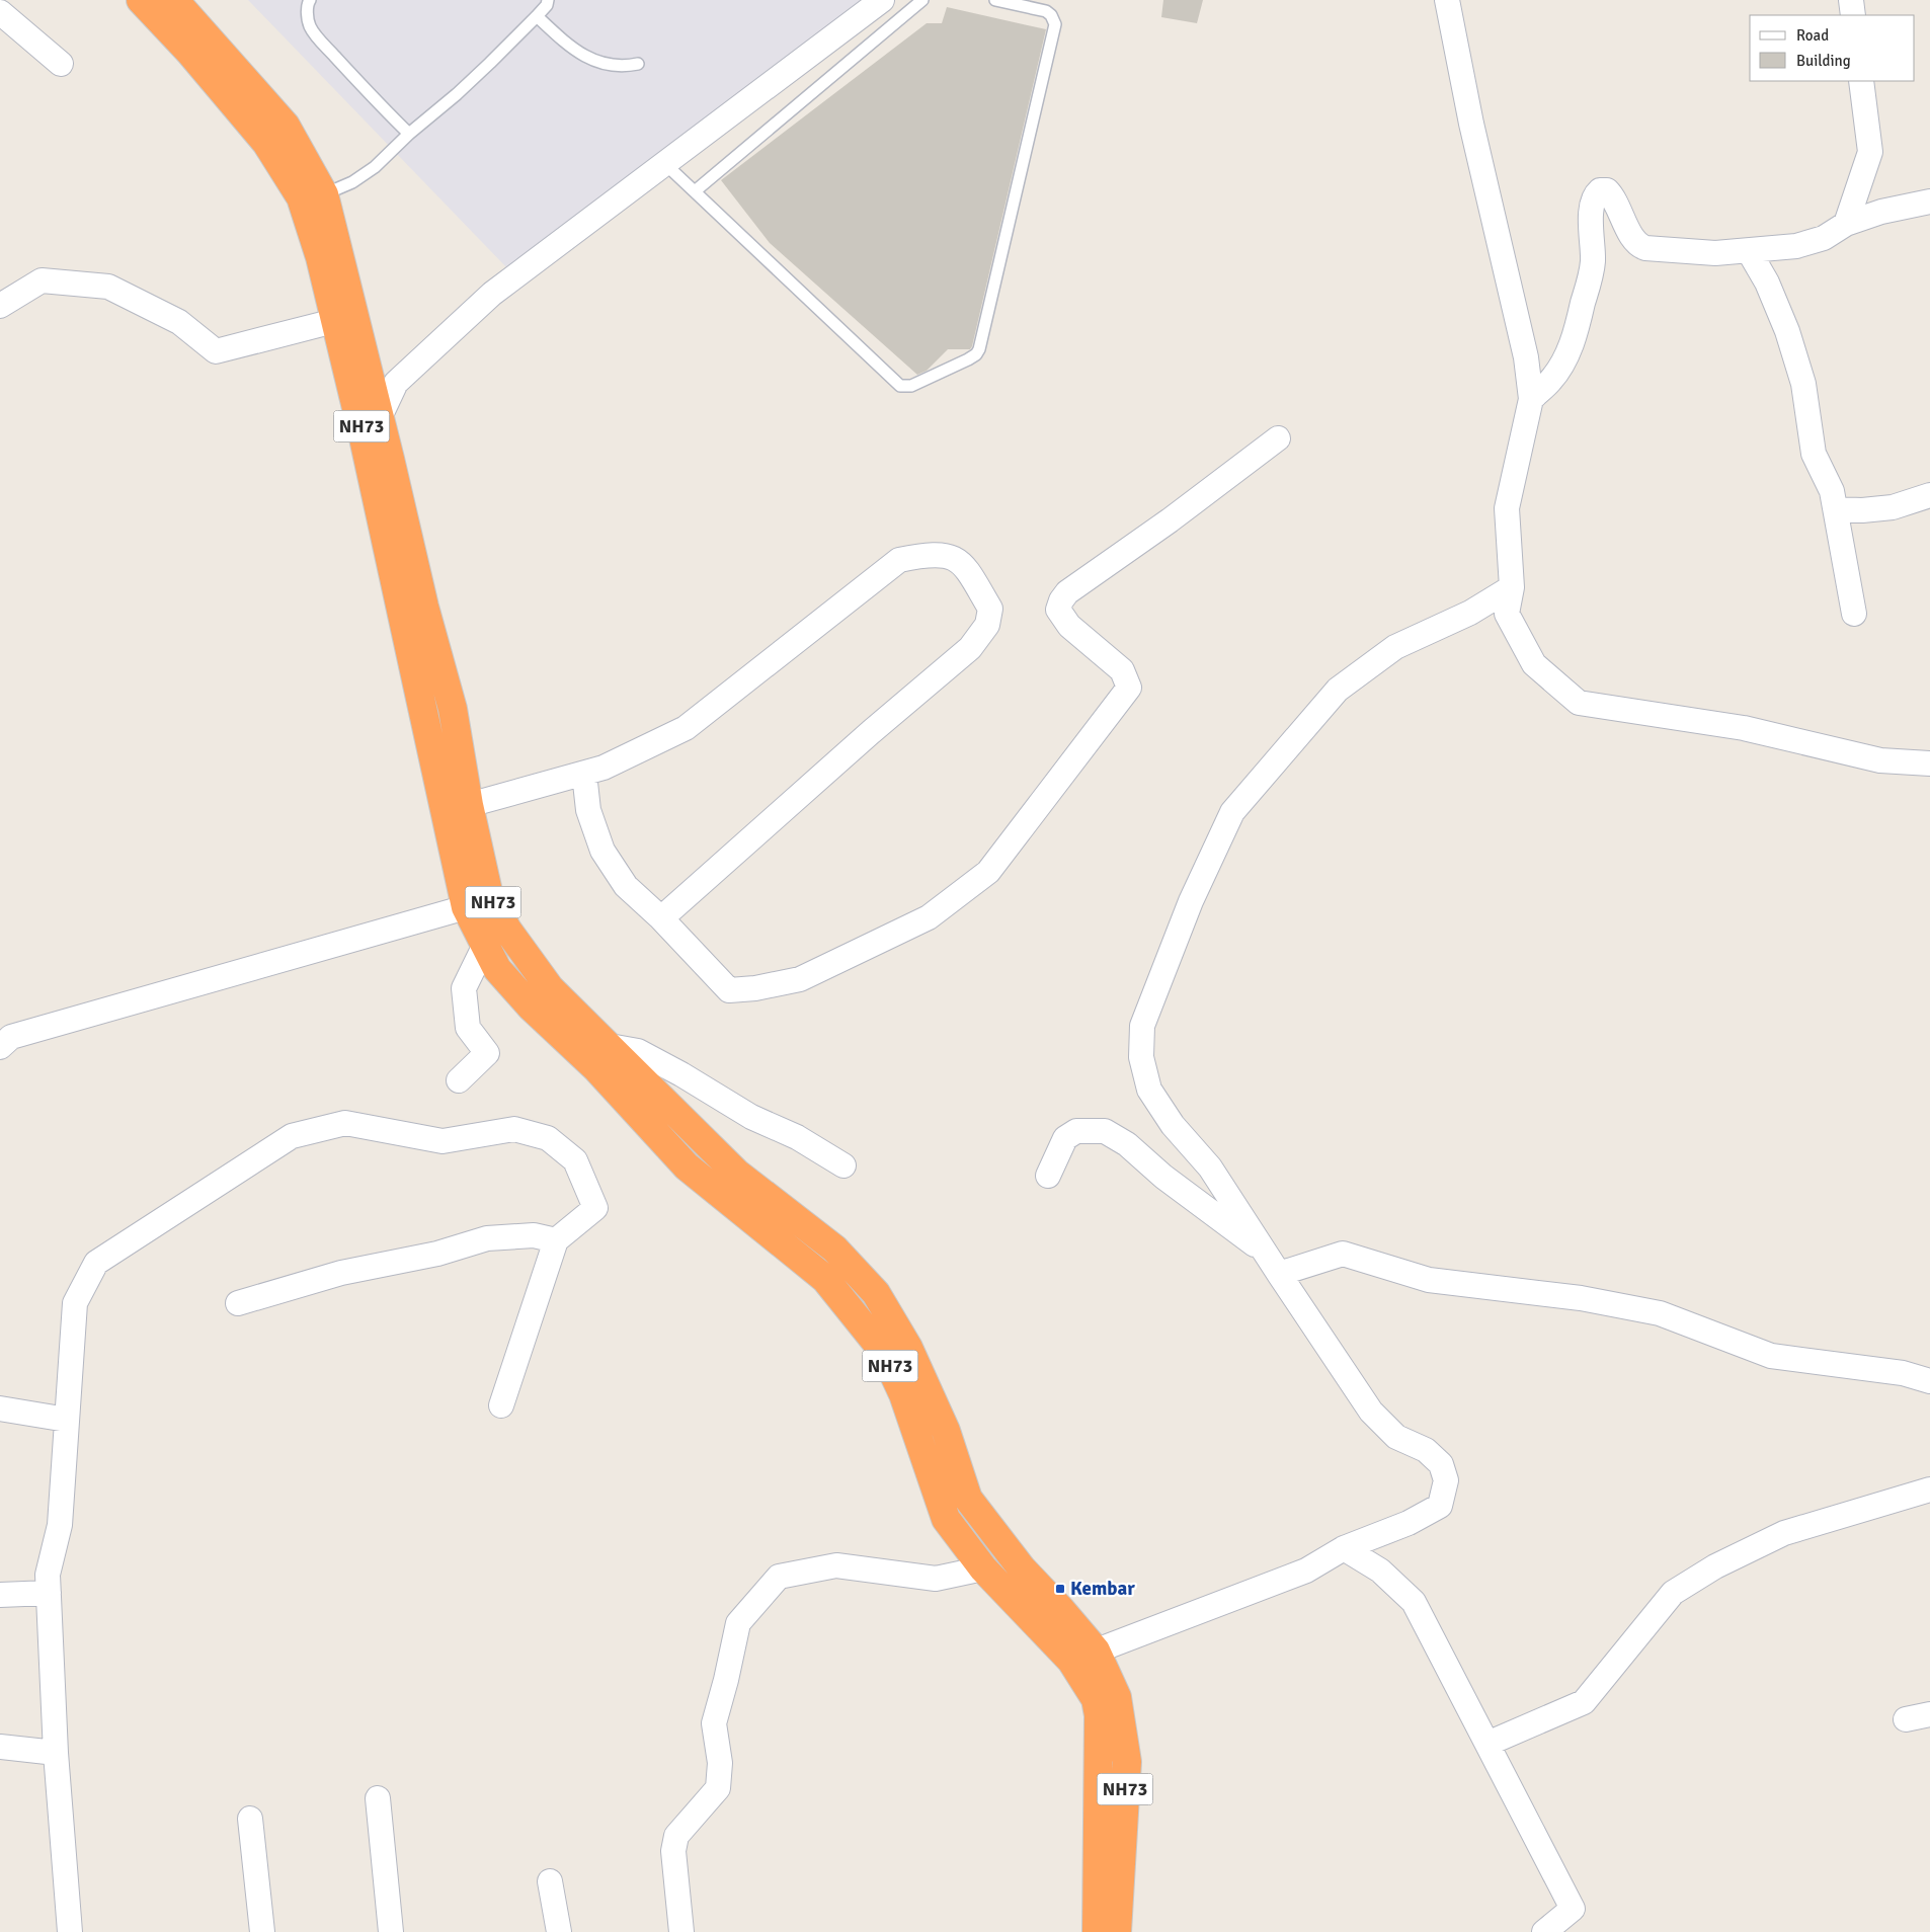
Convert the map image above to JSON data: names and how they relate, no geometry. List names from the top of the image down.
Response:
{
  "streets": {
    "highway": ["NH73"]
  },
  "places": {
    "transit": ["Kembar"]
  },
  "legend": ["Road", "Building"]
}
